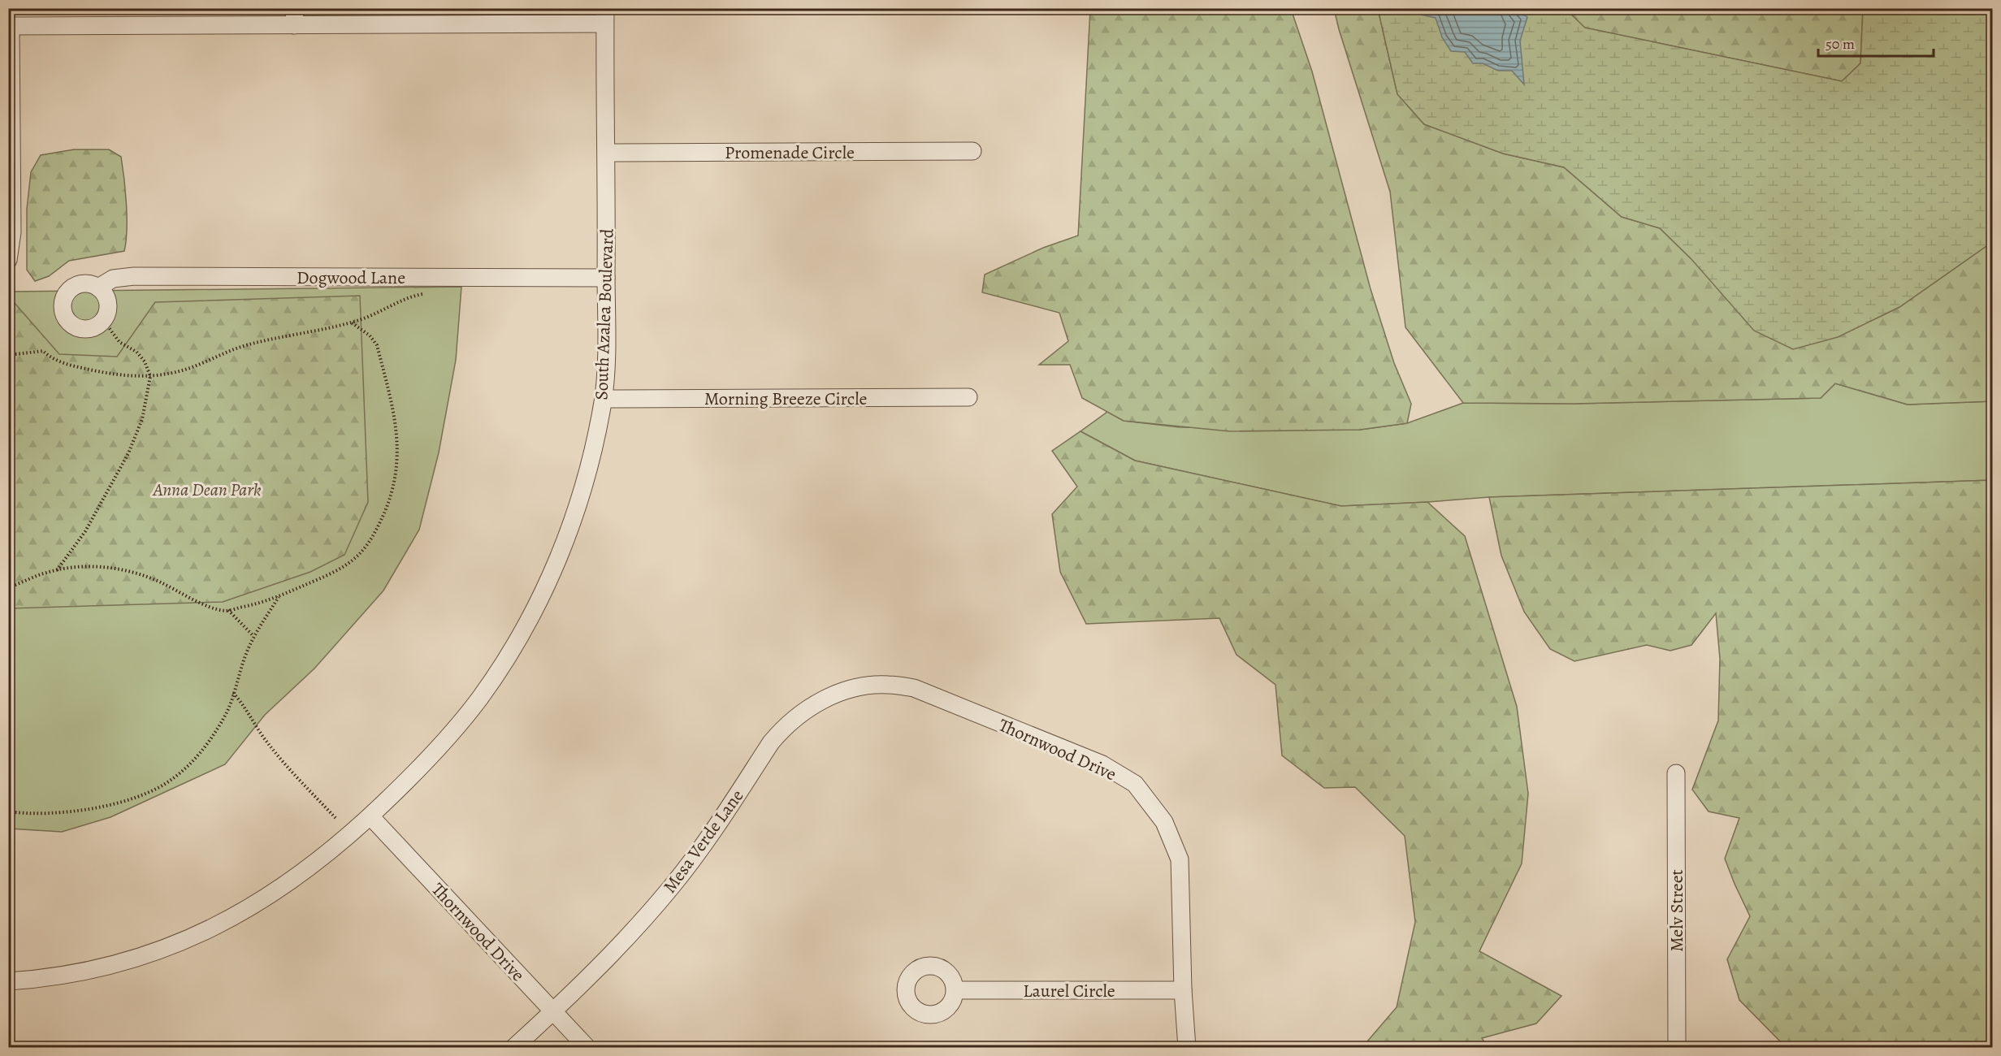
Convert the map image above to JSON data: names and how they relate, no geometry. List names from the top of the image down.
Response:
{
  "streets": {
    "street": [
      "Promenade Circle",
      "Dogwood Lane",
      "South Azalea Boulevard",
      "Morning Breeze Circle",
      "Thornwood Drive",
      "Mesa Verde Lane",
      "Melv Street",
      "Laurel Circle"
    ]
  },
  "crossings": [
    ["Promenade Circle", "South Azalea Boulevard"],
    ["Dogwood Lane", "South Azalea Boulevard"],
    ["South Azalea Boulevard", "Morning Breeze Circle"],
    ["South Azalea Boulevard", "Thornwood Drive"],
    ["Thornwood Drive", "Mesa Verde Lane"],
    ["Thornwood Drive", "Laurel Circle"]
  ],
  "parks": ["Anna Dean Park"],
  "scale_bar": "50 m"
}
